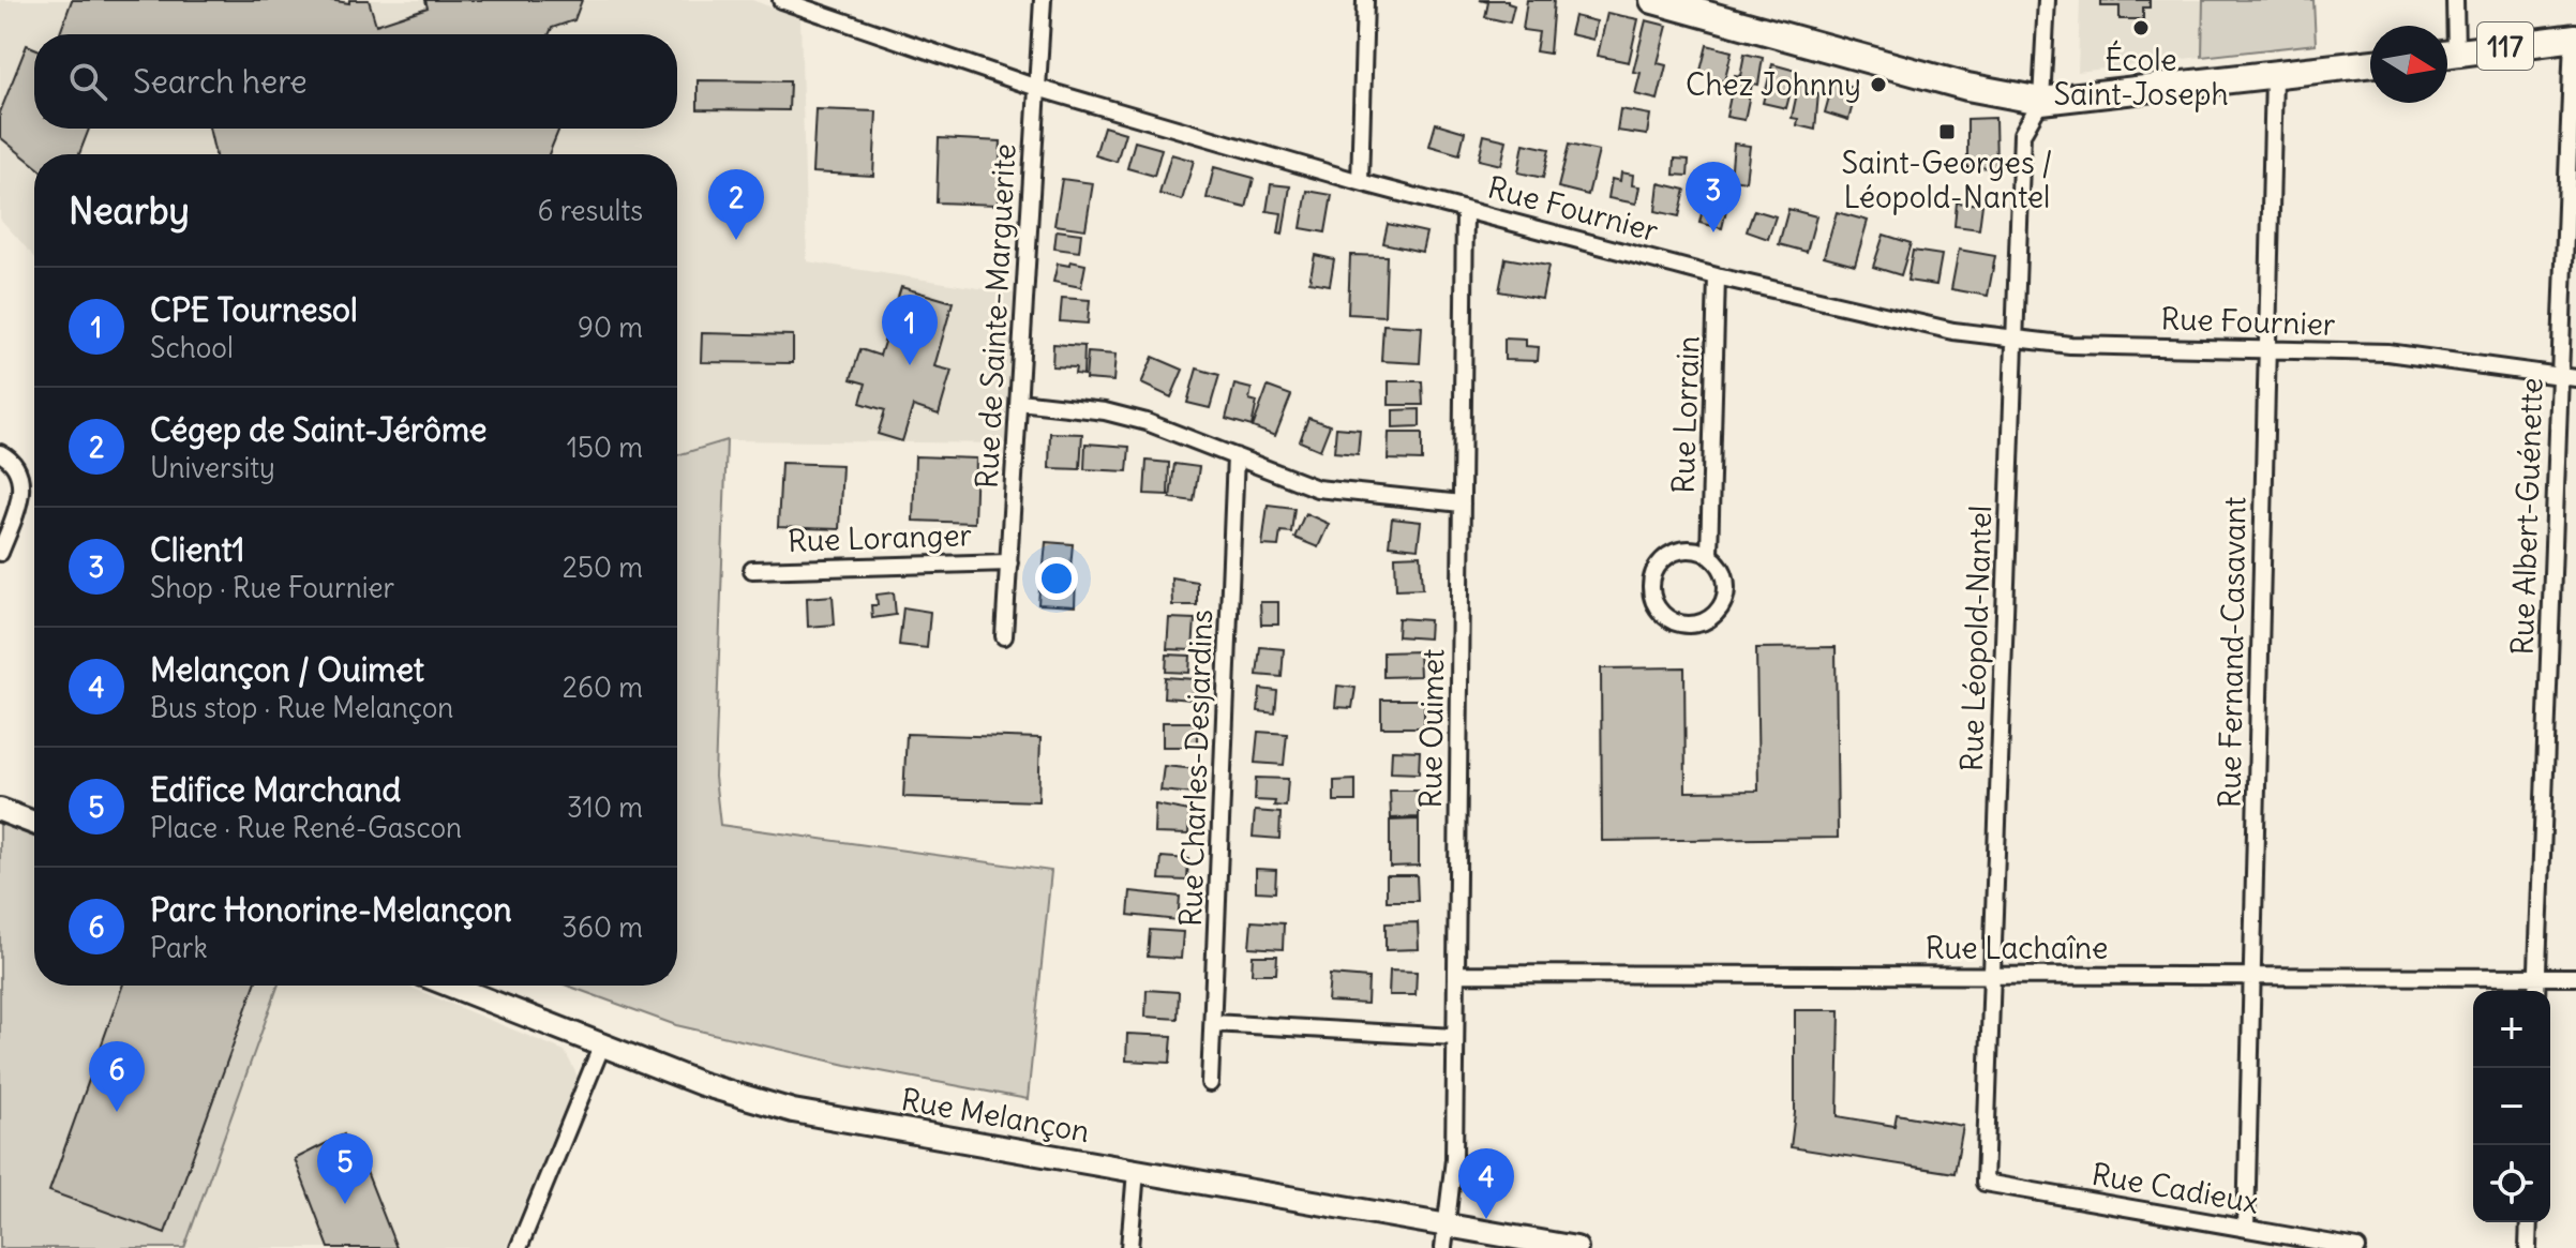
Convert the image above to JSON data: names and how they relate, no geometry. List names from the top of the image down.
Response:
{
  "streets": {
    "main road": ["117"],
    "street": [
      "Rue Fournier",
      "Rue de Sainte-Marguerite",
      "Rue Lorrain",
      "Rue Albert-Guénette",
      "Rue Loranger",
      "Rue Léopold-Nantel",
      "Rue Fernand-Casavant",
      "Rue Ouimet",
      "Rue Charles-Desjardins",
      "Rue Lachaîne",
      "Rue Melançon",
      "Rue Cadieux"
    ]
  },
  "crossings": [
    ["117", "Rue Albert-Guénette"],
    ["Rue Fournier", "Rue de Sainte-Marguerite"],
    ["Rue Fournier", "Rue Lorrain"],
    ["Rue Fournier", "Rue Albert-Guénette"],
    ["Rue Fournier", "Rue Léopold-Nantel"],
    ["Rue Fournier", "Rue Fernand-Casavant"],
    ["Rue Fournier", "Rue Ouimet"],
    ["Rue de Sainte-Marguerite", "Rue Loranger"],
    ["Rue Albert-Guénette", "Rue Lachaîne"],
    ["Rue Léopold-Nantel", "Rue Lachaîne"],
    ["Rue Léopold-Nantel", "Rue Cadieux"],
    ["Rue Fernand-Casavant", "Rue Lachaîne"],
    ["Rue Fernand-Casavant", "Rue Cadieux"],
    ["Rue Ouimet", "Rue Lachaîne"],
    ["Rue Ouimet", "Rue Melançon"]
  ],
  "places": {
    "other": ["École Saint-Joseph", "Chez Johnny"],
    "transit": ["Saint-Georges / Léopold-Nantel"]
  },
  "north": "right",
  "page": {
    "search": "Search here",
    "heading": ["Nearby", "6 results"],
    "pins": [
      "3",
      "2",
      "1",
      "6",
      "5",
      "4"
    ],
    "list": [
      {
        "mark": "1",
        "name": "CPE Tournesol",
        "note": "School",
        "value": "90 m"
      },
      {
        "mark": "2",
        "name": "Cégep de Saint-Jérôme",
        "note": "University",
        "value": "150 m"
      },
      {
        "mark": "3",
        "name": "Client1",
        "note": "Shop · Rue Fournier",
        "value": "250 m"
      },
      {
        "mark": "4",
        "name": "Melançon / Ouimet",
        "note": "Bus stop · Rue Melançon",
        "value": "260 m"
      },
      {
        "mark": "5",
        "name": "Edifice Marchand",
        "note": "Place · Rue René-Gascon",
        "value": "310 m"
      },
      {
        "mark": "6",
        "name": "Parc Honorine-Melançon",
        "note": "Park",
        "value": "360 m"
      }
    ],
    "map_buttons": ["+", "−"]
  }
}
